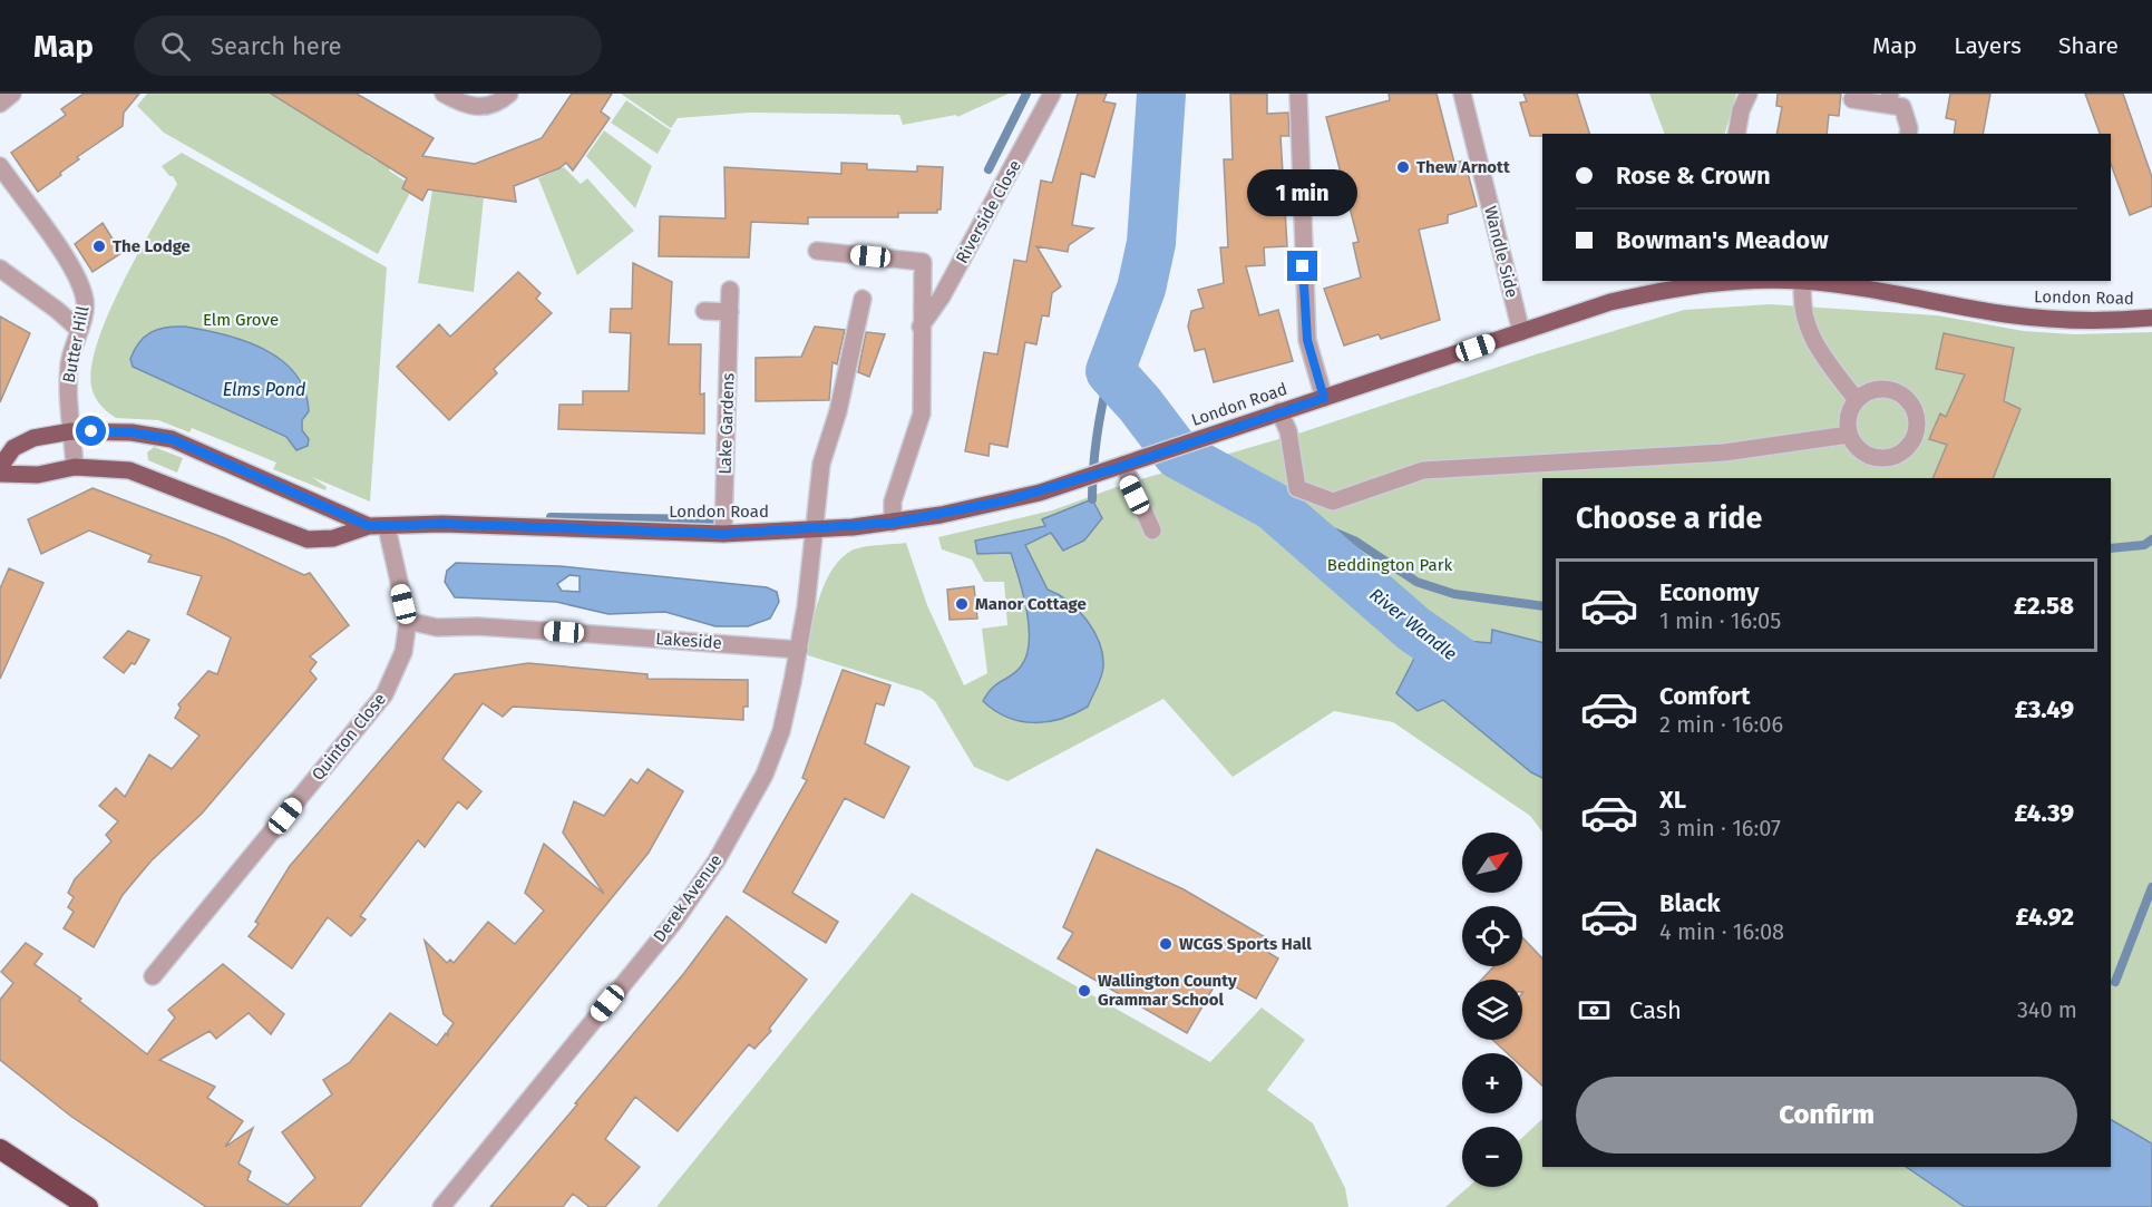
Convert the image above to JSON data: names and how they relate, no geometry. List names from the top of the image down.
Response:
{
  "streets": {
    "main road": ["London Road"],
    "street": [
      "Riverside Close",
      "Wandle Side",
      "Butter Hill",
      "Lake Gardens",
      "Lakeside",
      "Quinton Close",
      "Derek Avenue"
    ]
  },
  "crossings": [
    ["Wandle Side", "London Road"],
    ["London Road", "Butter Hill"],
    ["London Road", "Lake Gardens"],
    ["London Road", "Quinton Close"],
    ["London Road", "Derek Avenue"],
    ["Lakeside", "Quinton Close"],
    ["Lakeside", "Derek Avenue"]
  ],
  "water": ["Elms Pond", "River Wandle"],
  "parks": ["Elm Grove", "Beddington Park"],
  "places": [
    "Thew Arnott",
    "The Lodge",
    "Manor Cottage",
    "WCGS Sports Hall",
    "Wallington County Grammar School"
  ],
  "north": "top right",
  "page": {
    "header": "Map",
    "search": "Search here",
    "nav": ["Map", "Layers", "Share"],
    "banner": ["Rose & Crown", "Bowman's Meadow"],
    "bubble": "1 min",
    "heading": "Choose a ride",
    "list": [
      {
        "name": "Economy",
        "note": "1 min · 16:05",
        "value": "£2.58"
      },
      {
        "name": "Comfort",
        "note": "2 min · 16:06",
        "value": "£3.49"
      },
      {
        "name": "XL",
        "note": "3 min · 16:07",
        "value": "£4.39"
      },
      {
        "name": "Black",
        "note": "4 min · 16:08",
        "value": "£4.92"
      }
    ],
    "map_buttons": ["+", "−"],
    "pay": ["Cash", "340 m"],
    "buttons": "Confirm"
  }
}
